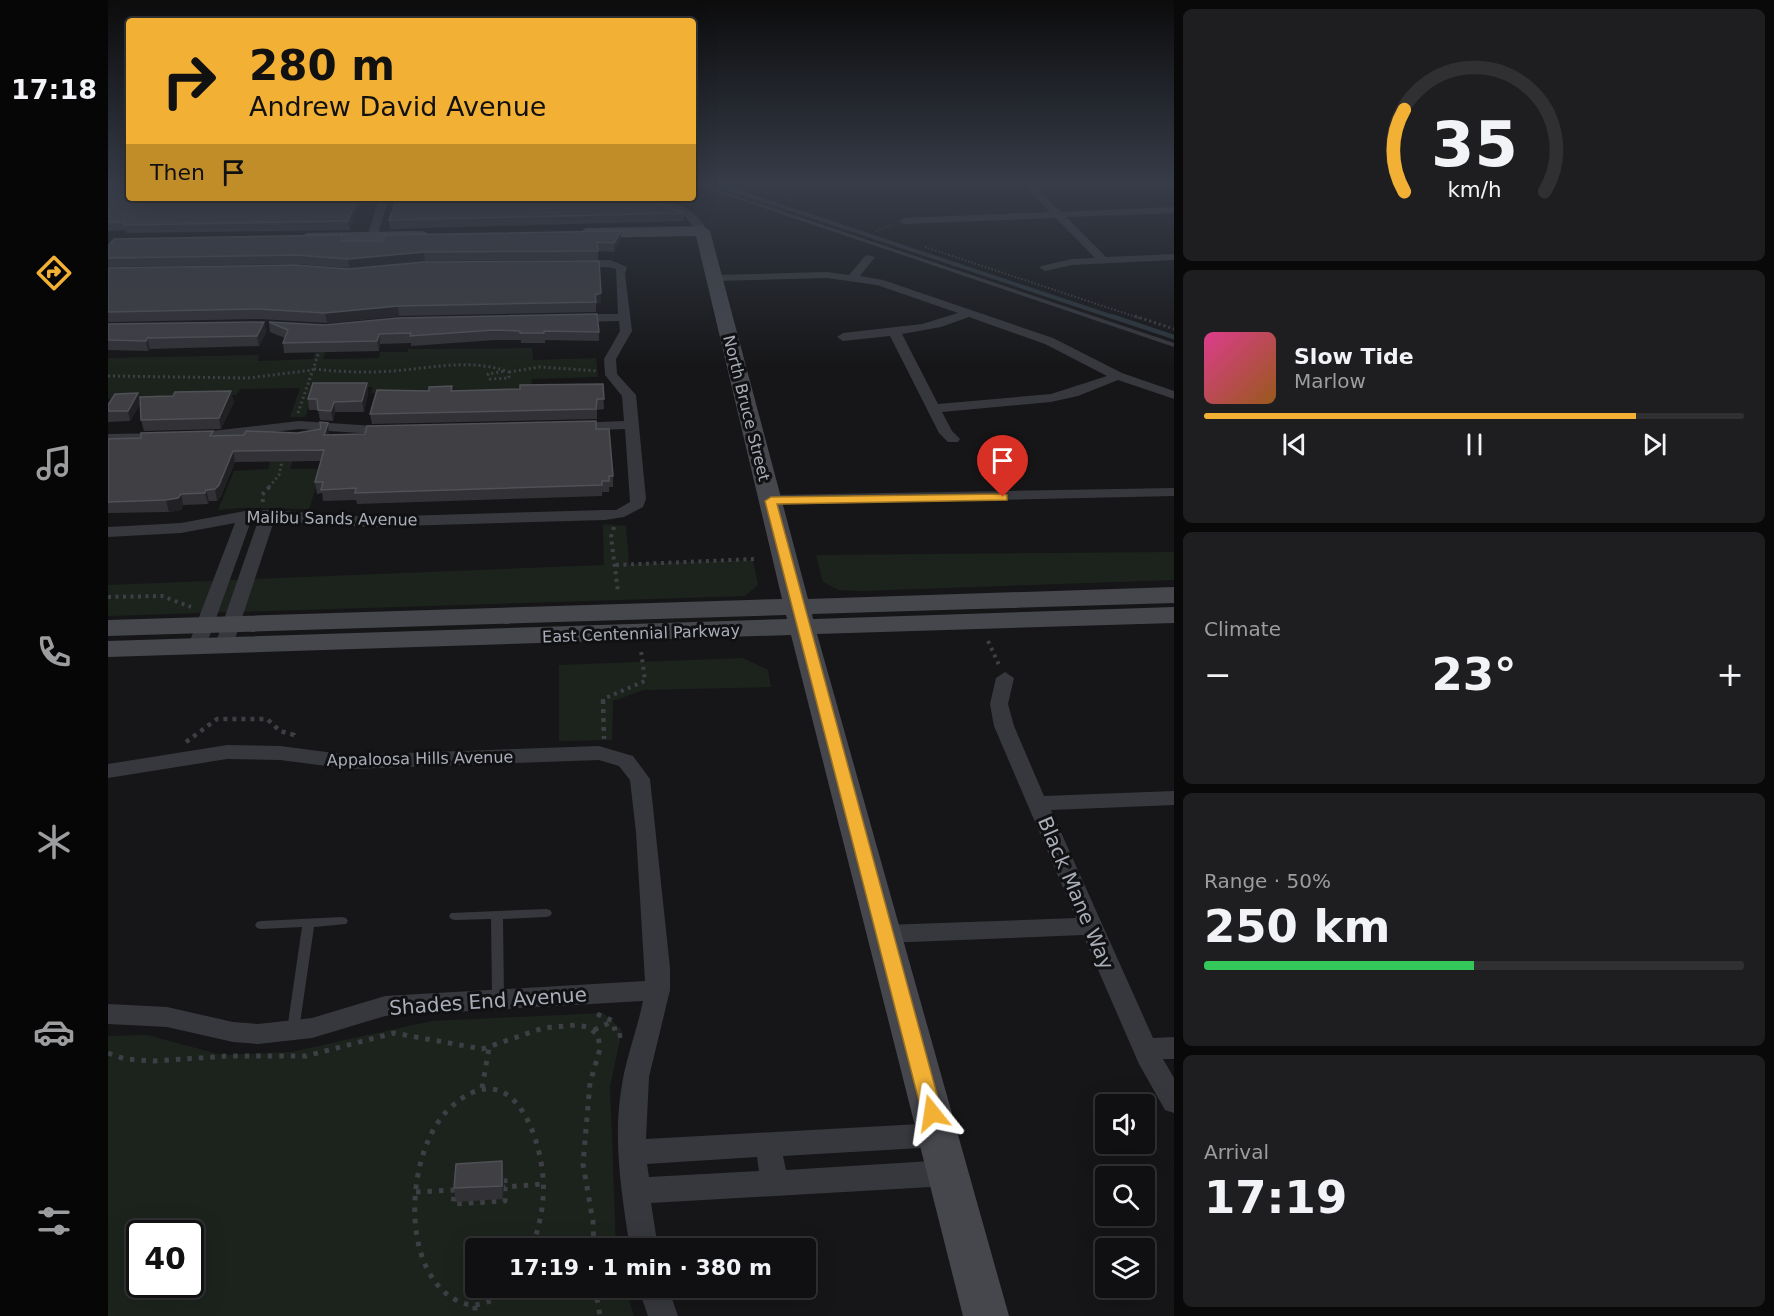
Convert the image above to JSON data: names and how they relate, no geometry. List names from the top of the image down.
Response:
{
  "streets": {
    "street": [
      "North Bruce Street",
      "Malibu Sands Avenue",
      "East Centennial Parkway",
      "Appaloosa Hills Avenue",
      "Black Mane Way",
      "Shades End Avenue"
    ]
  },
  "crossings": [
    ["North Bruce Street", "East Centennial Parkway"]
  ],
  "page": {
    "tabs": "17:18",
    "turn": ["280 m", "Andrew David Avenue"],
    "then": "Then",
    "song": ["Slow Tide", "Marlow"],
    "tile": [
      "Climate",
      ["Range · 50%", "250 km"],
      ["Arrival", "17:19"]
    ],
    "heat": ["−", "23°", "+"],
    "limit": "40",
    "trip": "17:19 · 1 min · 380 m",
    "gauge": ["35", "km/h"]
  }
}
